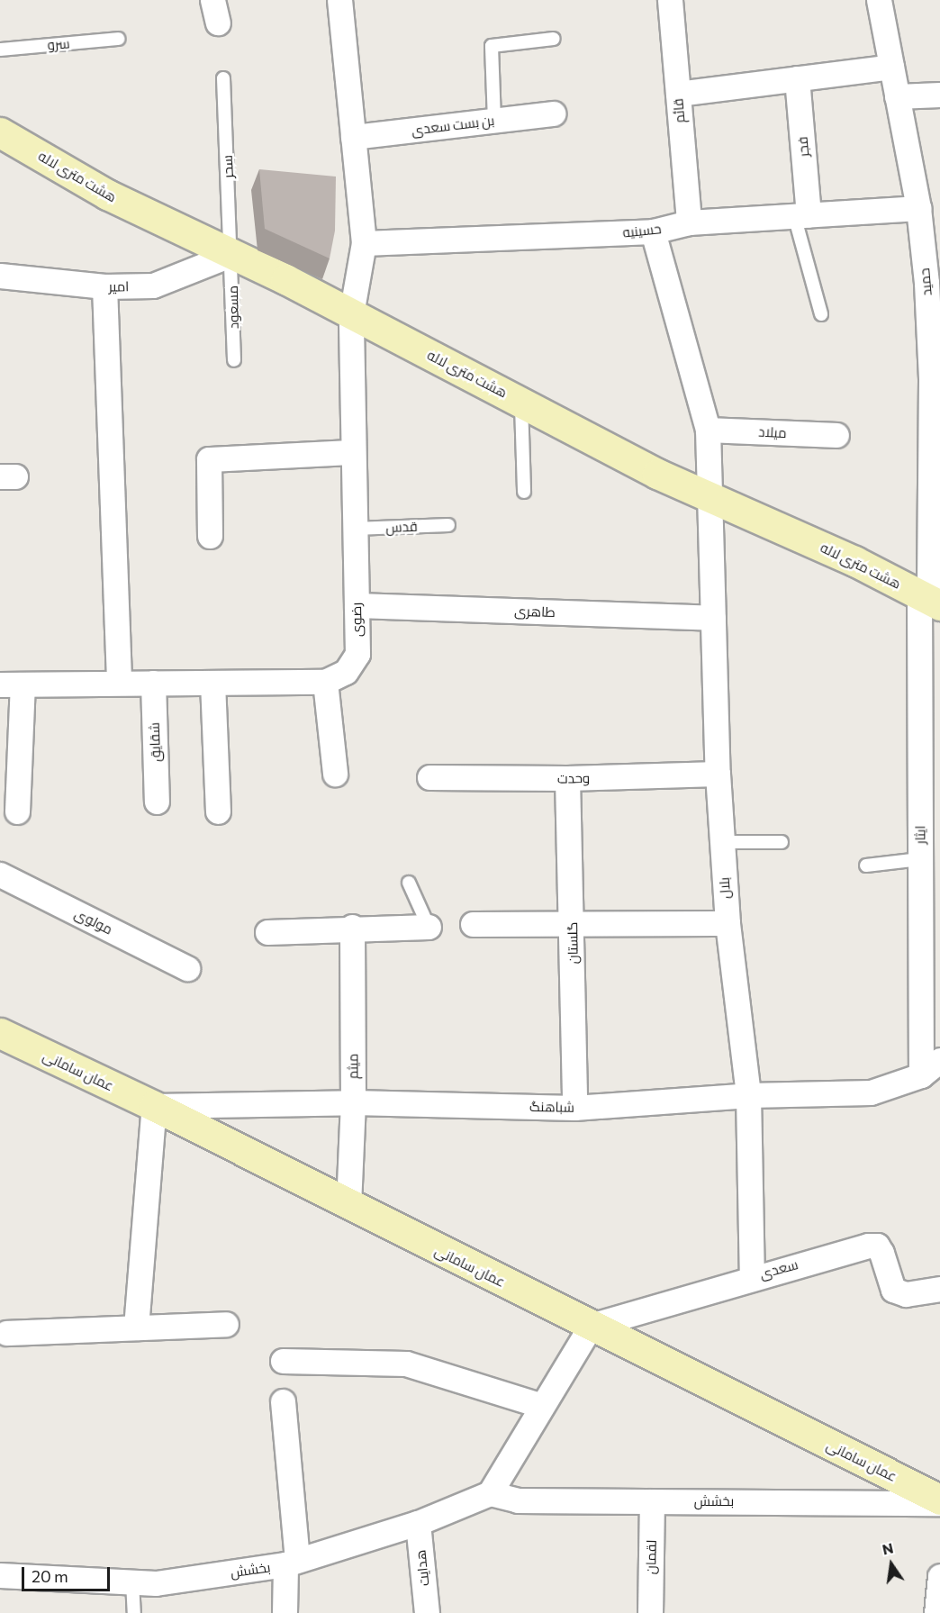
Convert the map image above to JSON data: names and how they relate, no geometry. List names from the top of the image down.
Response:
{
  "streets": {
    "street": [
      "قائم",
      "بن بست سعدی",
      "فجر",
      "هشت متری لاله",
      "حسینیه",
      "حمید",
      "امیر",
      "میلاد",
      "طاهری",
      "رضوی",
      "شقایق",
      "وحدت",
      "ایثار",
      "بلال",
      "مولوی",
      "گلستان",
      "میثم",
      "عمان سامانی",
      "شباهنگ",
      "سعدی",
      "بخشش",
      "لقمان",
      "هدایت"
    ],
    "lane": [
      "سرو",
      "سحر",
      "مسعود",
      "قدس"
    ]
  },
  "crossings": [
    ["قائم", "حسینیه"],
    ["بن بست سعدی", "رضوی"],
    ["فجر", "حسینیه"],
    ["سحر", "هشت متری لاله"],
    ["سحر", "امیر"],
    ["سحر", "مسعود"],
    ["هشت متری لاله", "حمید"],
    ["هشت متری لاله", "امیر"],
    ["هشت متری لاله", "مسعود"],
    ["هشت متری لاله", "رضوی"],
    ["هشت متری لاله", "ایثار"],
    ["هشت متری لاله", "بلال"],
    ["حسینیه", "حمید"],
    ["حسینیه", "رضوی"],
    ["حسینیه", "بلال"],
    ["حمید", "ایثار"],
    ["امیر", "مسعود"],
    ["میلاد", "بلال"],
    ["قدس", "رضوی"],
    ["طاهری", "رضوی"],
    ["طاهری", "بلال"],
    ["رضوی", "شقایق"],
    ["وحدت", "بلال"],
    ["وحدت", "گلستان"],
    ["ایثار", "شباهنگ"],
    ["بلال", "شباهنگ"],
    ["بلال", "سعدی"],
    ["گلستان", "شباهنگ"],
    ["میثم", "عمان سامانی"],
    ["میثم", "شباهنگ"],
    ["عمان سامانی", "شباهنگ"],
    ["عمان سامانی", "سعدی"],
    ["عمان سامانی", "بخشش"],
    ["بخشش", "لقمان"],
    ["بخشش", "هدایت"]
  ],
  "scale_bar": "20 m",
  "north": "top"
}
